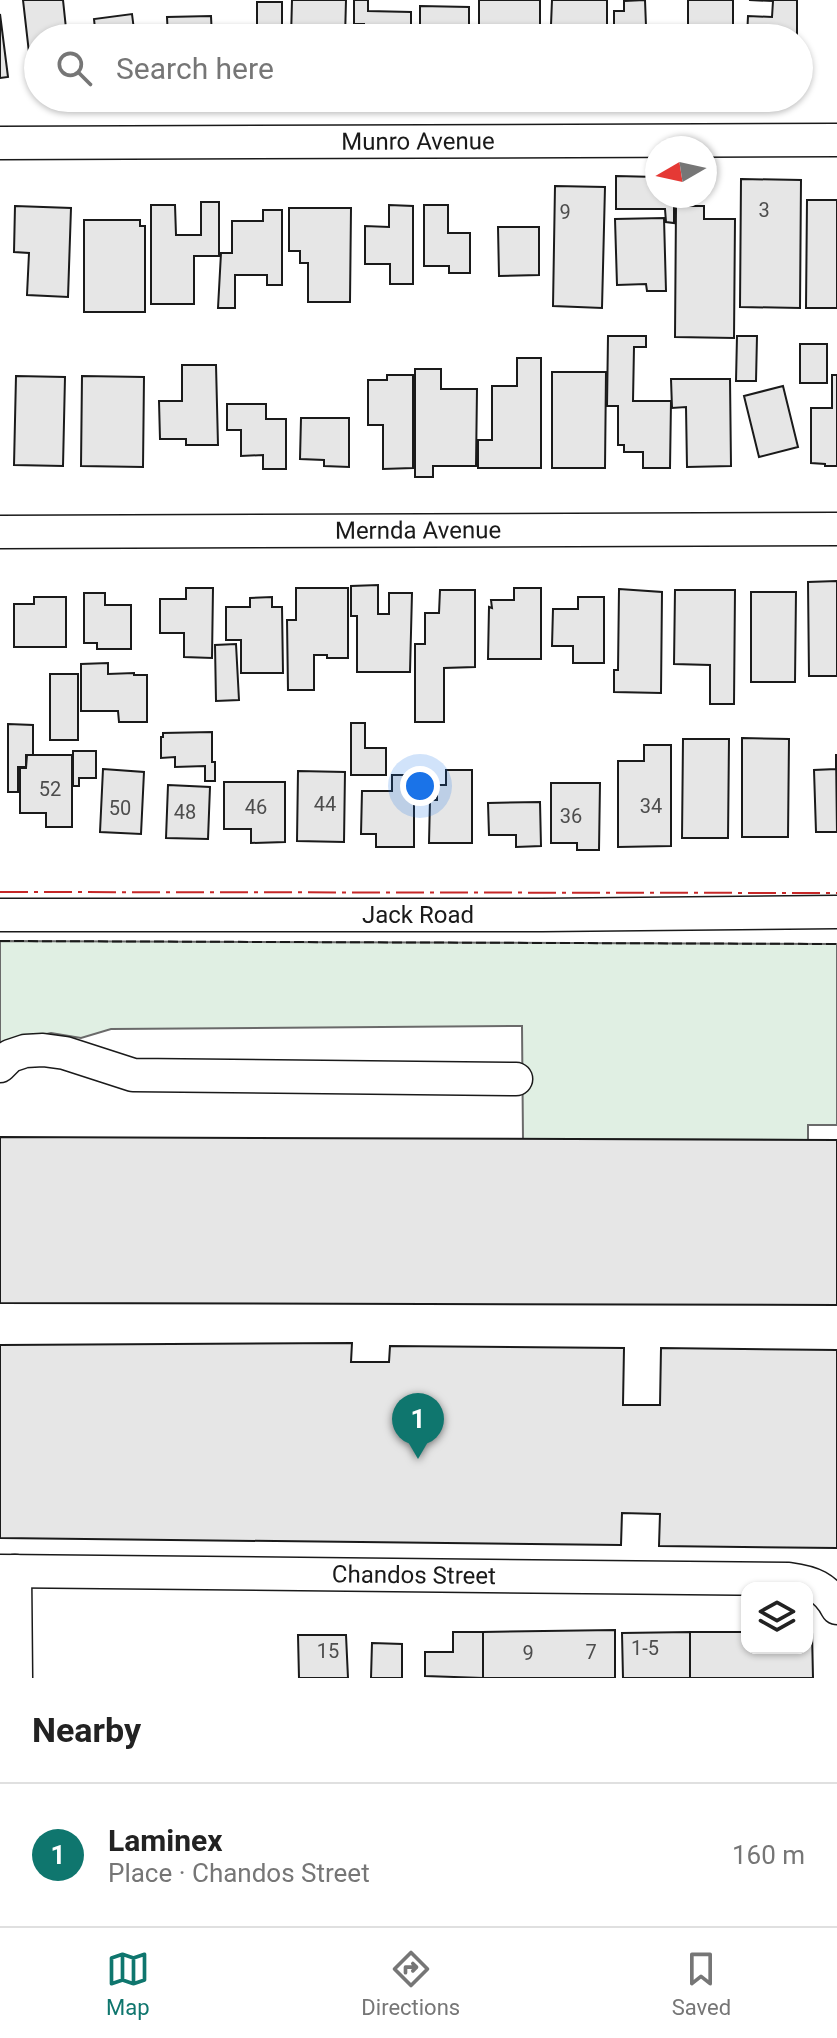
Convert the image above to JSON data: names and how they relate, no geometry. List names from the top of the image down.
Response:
{
  "streets": {
    "street": [
      "Munro Avenue",
      "Mernda Avenue",
      "Jack Road",
      "Chandos Street"
    ]
  },
  "house_numbers": [
    "3",
    "9",
    "52",
    "44",
    "34",
    "46",
    "50",
    "48",
    "36",
    "1-5",
    "15",
    "7",
    "9"
  ],
  "north": "left",
  "page": {
    "search": "Search here",
    "pins": "1",
    "heading": "Nearby",
    "list": [
      {
        "mark": "1",
        "name": "Laminex",
        "note": "Place · Chandos Street",
        "value": "160 m"
      }
    ],
    "nav": ["Map", "Directions", "Saved"]
  }
}
